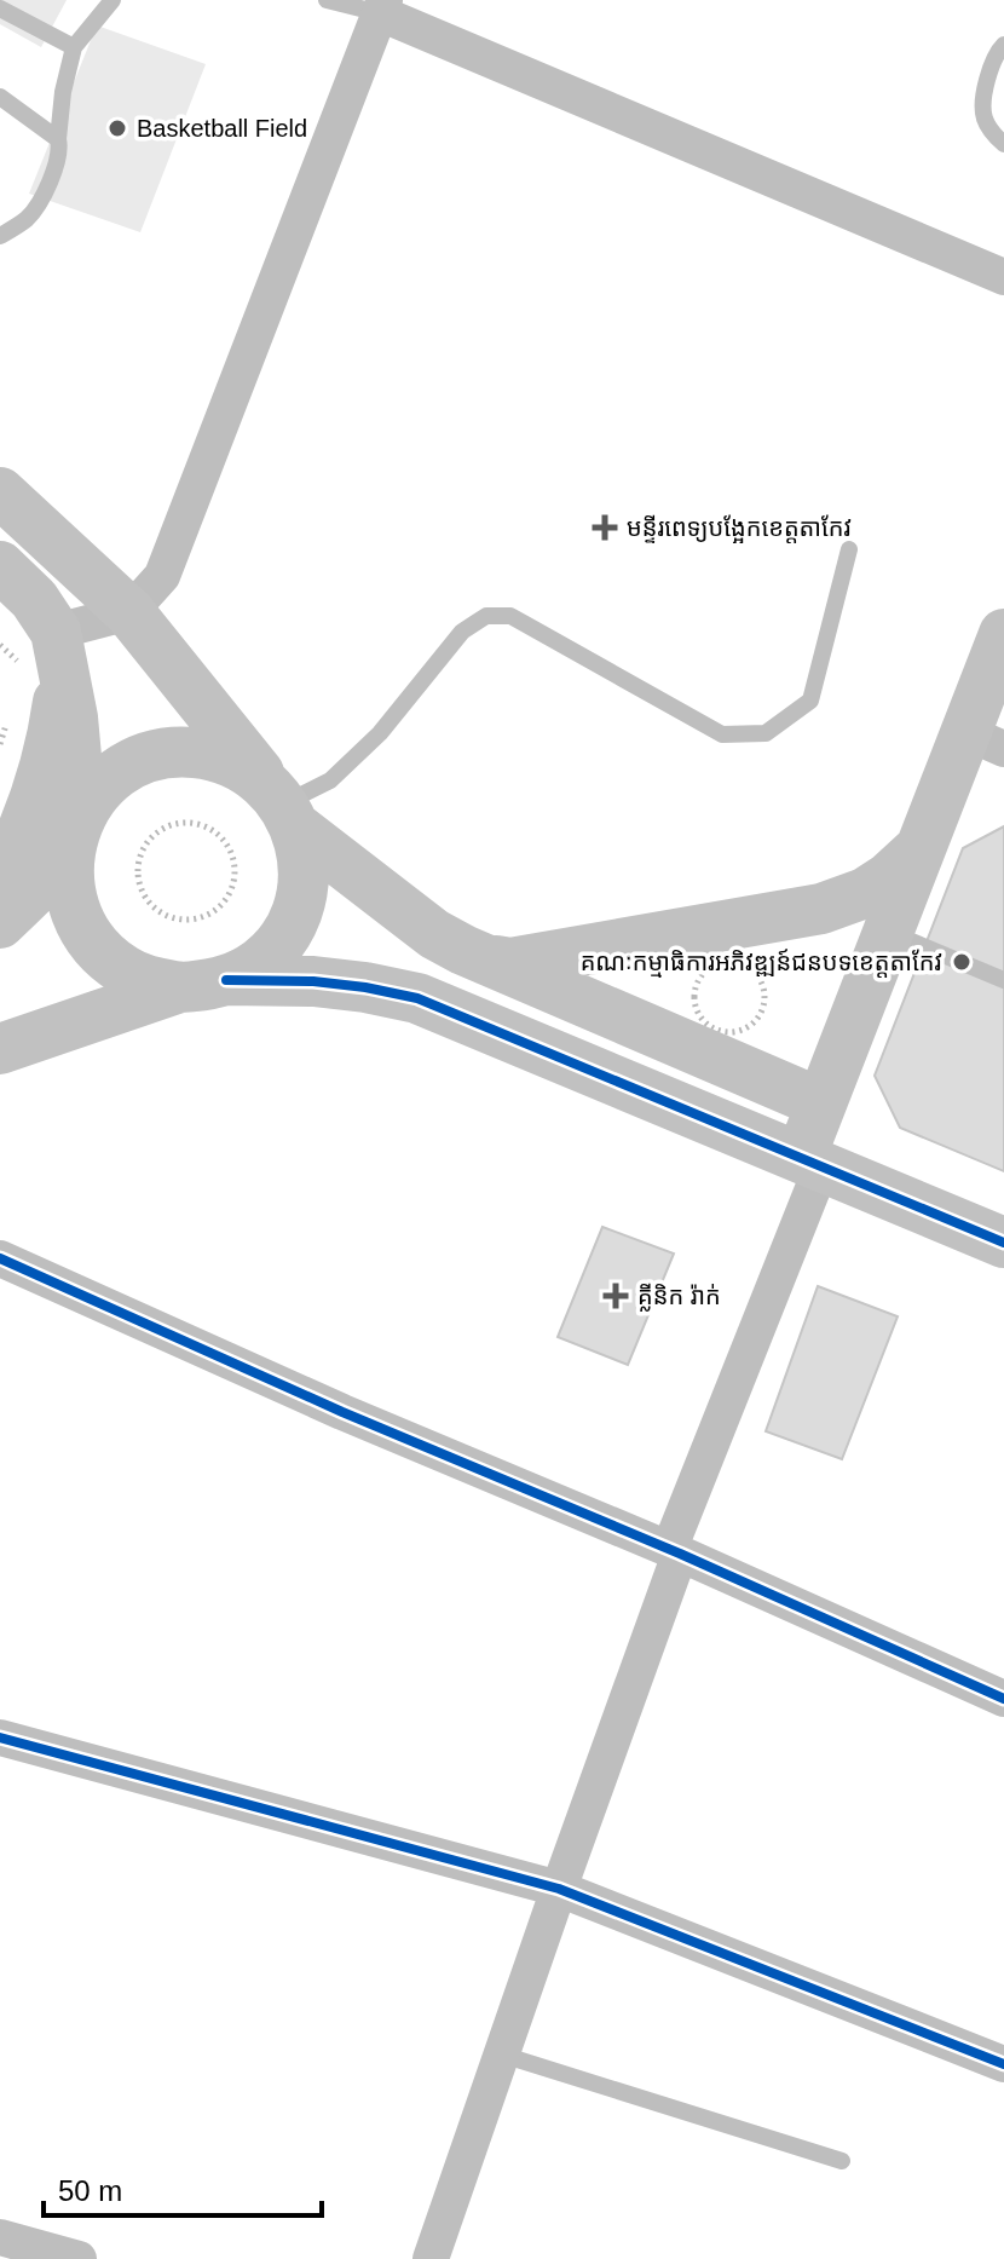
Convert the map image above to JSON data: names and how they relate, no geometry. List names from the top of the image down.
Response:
{
  "places": {
    "other": ["Basketball Field", "គណៈកម្មាធិការអភិវឌ្ឍន៍ជនបទខេត្តតាកែវ"],
    "health": ["មន្ទីរពេទ្យបង្អែកខេត្តតាកែវ", "គ្លីនិក រ៉ាក់"]
  },
  "scale_bar": "50 m"
}
